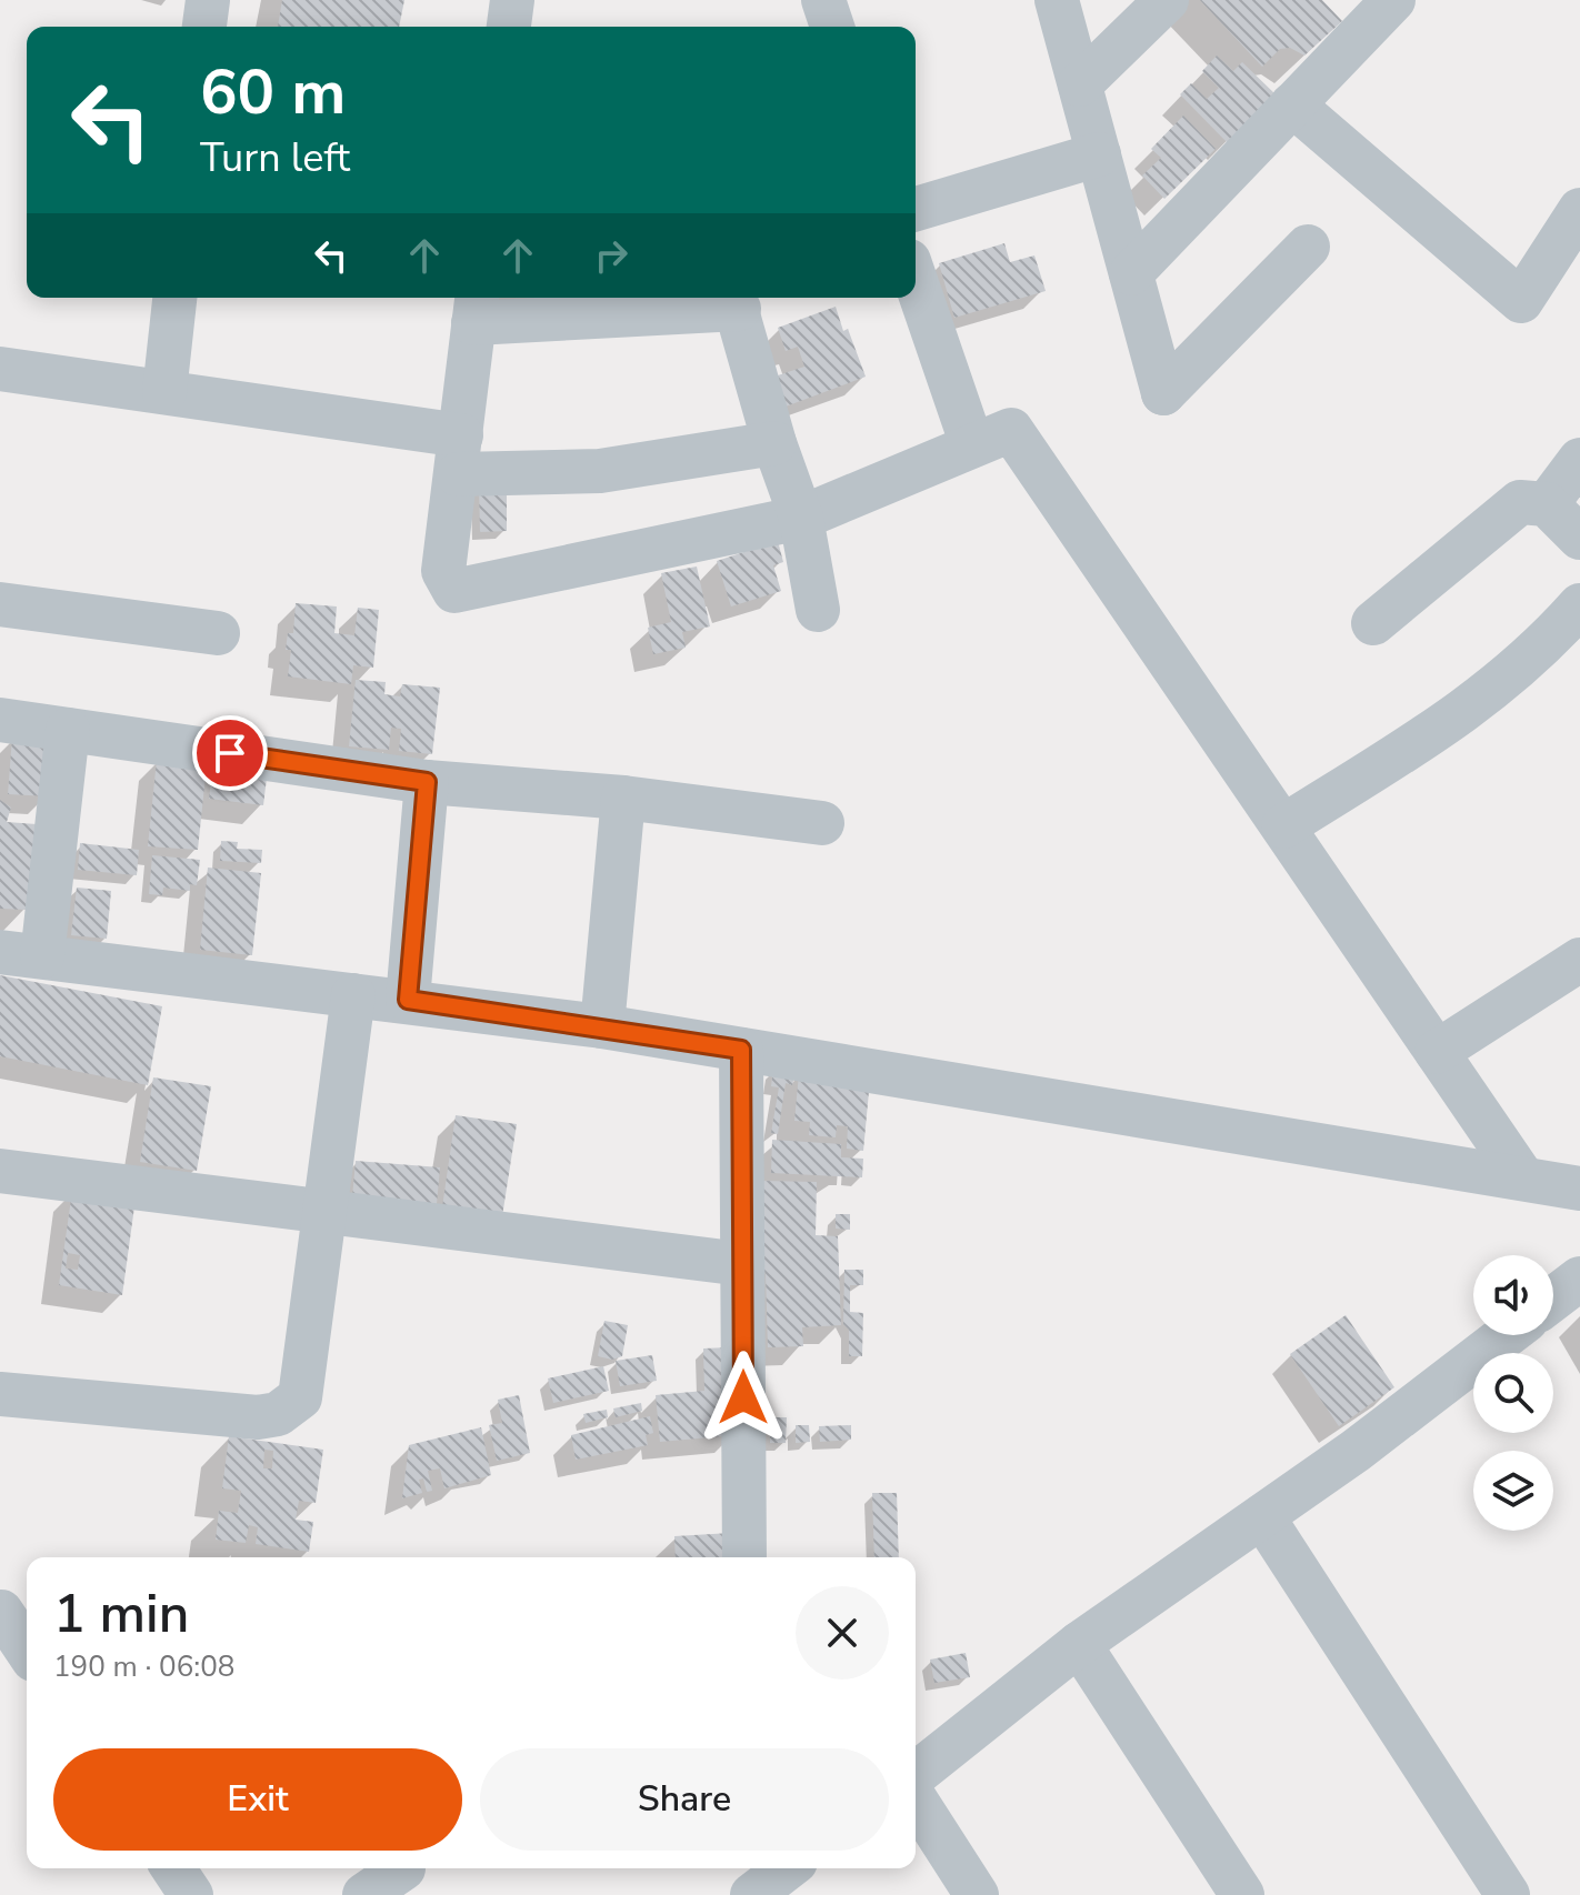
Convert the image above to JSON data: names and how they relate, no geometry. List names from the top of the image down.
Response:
{
  "page": {
    "turn": ["60 m", "Turn left"],
    "heading": ["1 min", "190 m · 06:08"],
    "buttons": ["Exit", "Share"]
  }
}
